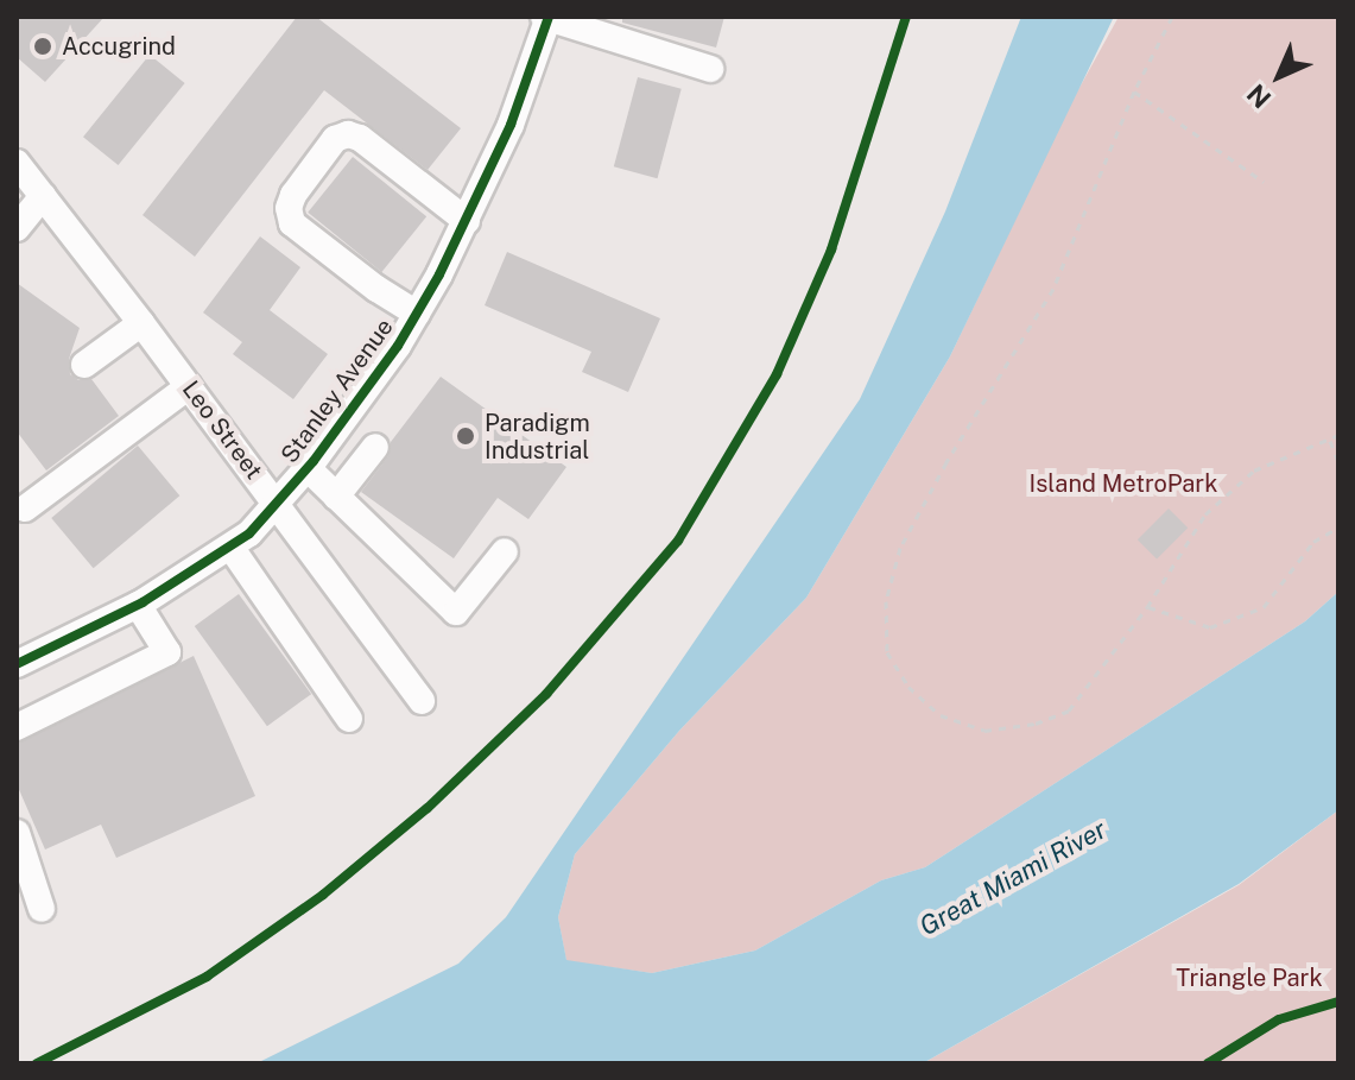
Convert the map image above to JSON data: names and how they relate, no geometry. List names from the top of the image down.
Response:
{
  "streets": {
    "street": ["Stanley Avenue", "Leo Street"]
  },
  "crossings": [
    ["Stanley Avenue", "Leo Street"]
  ],
  "water": ["Great Miami River"],
  "parks": ["Island MetroPark", "Triangle Park"],
  "places": ["Accugrind", "Paradigm Industrial"],
  "north": "bottom left"
}
